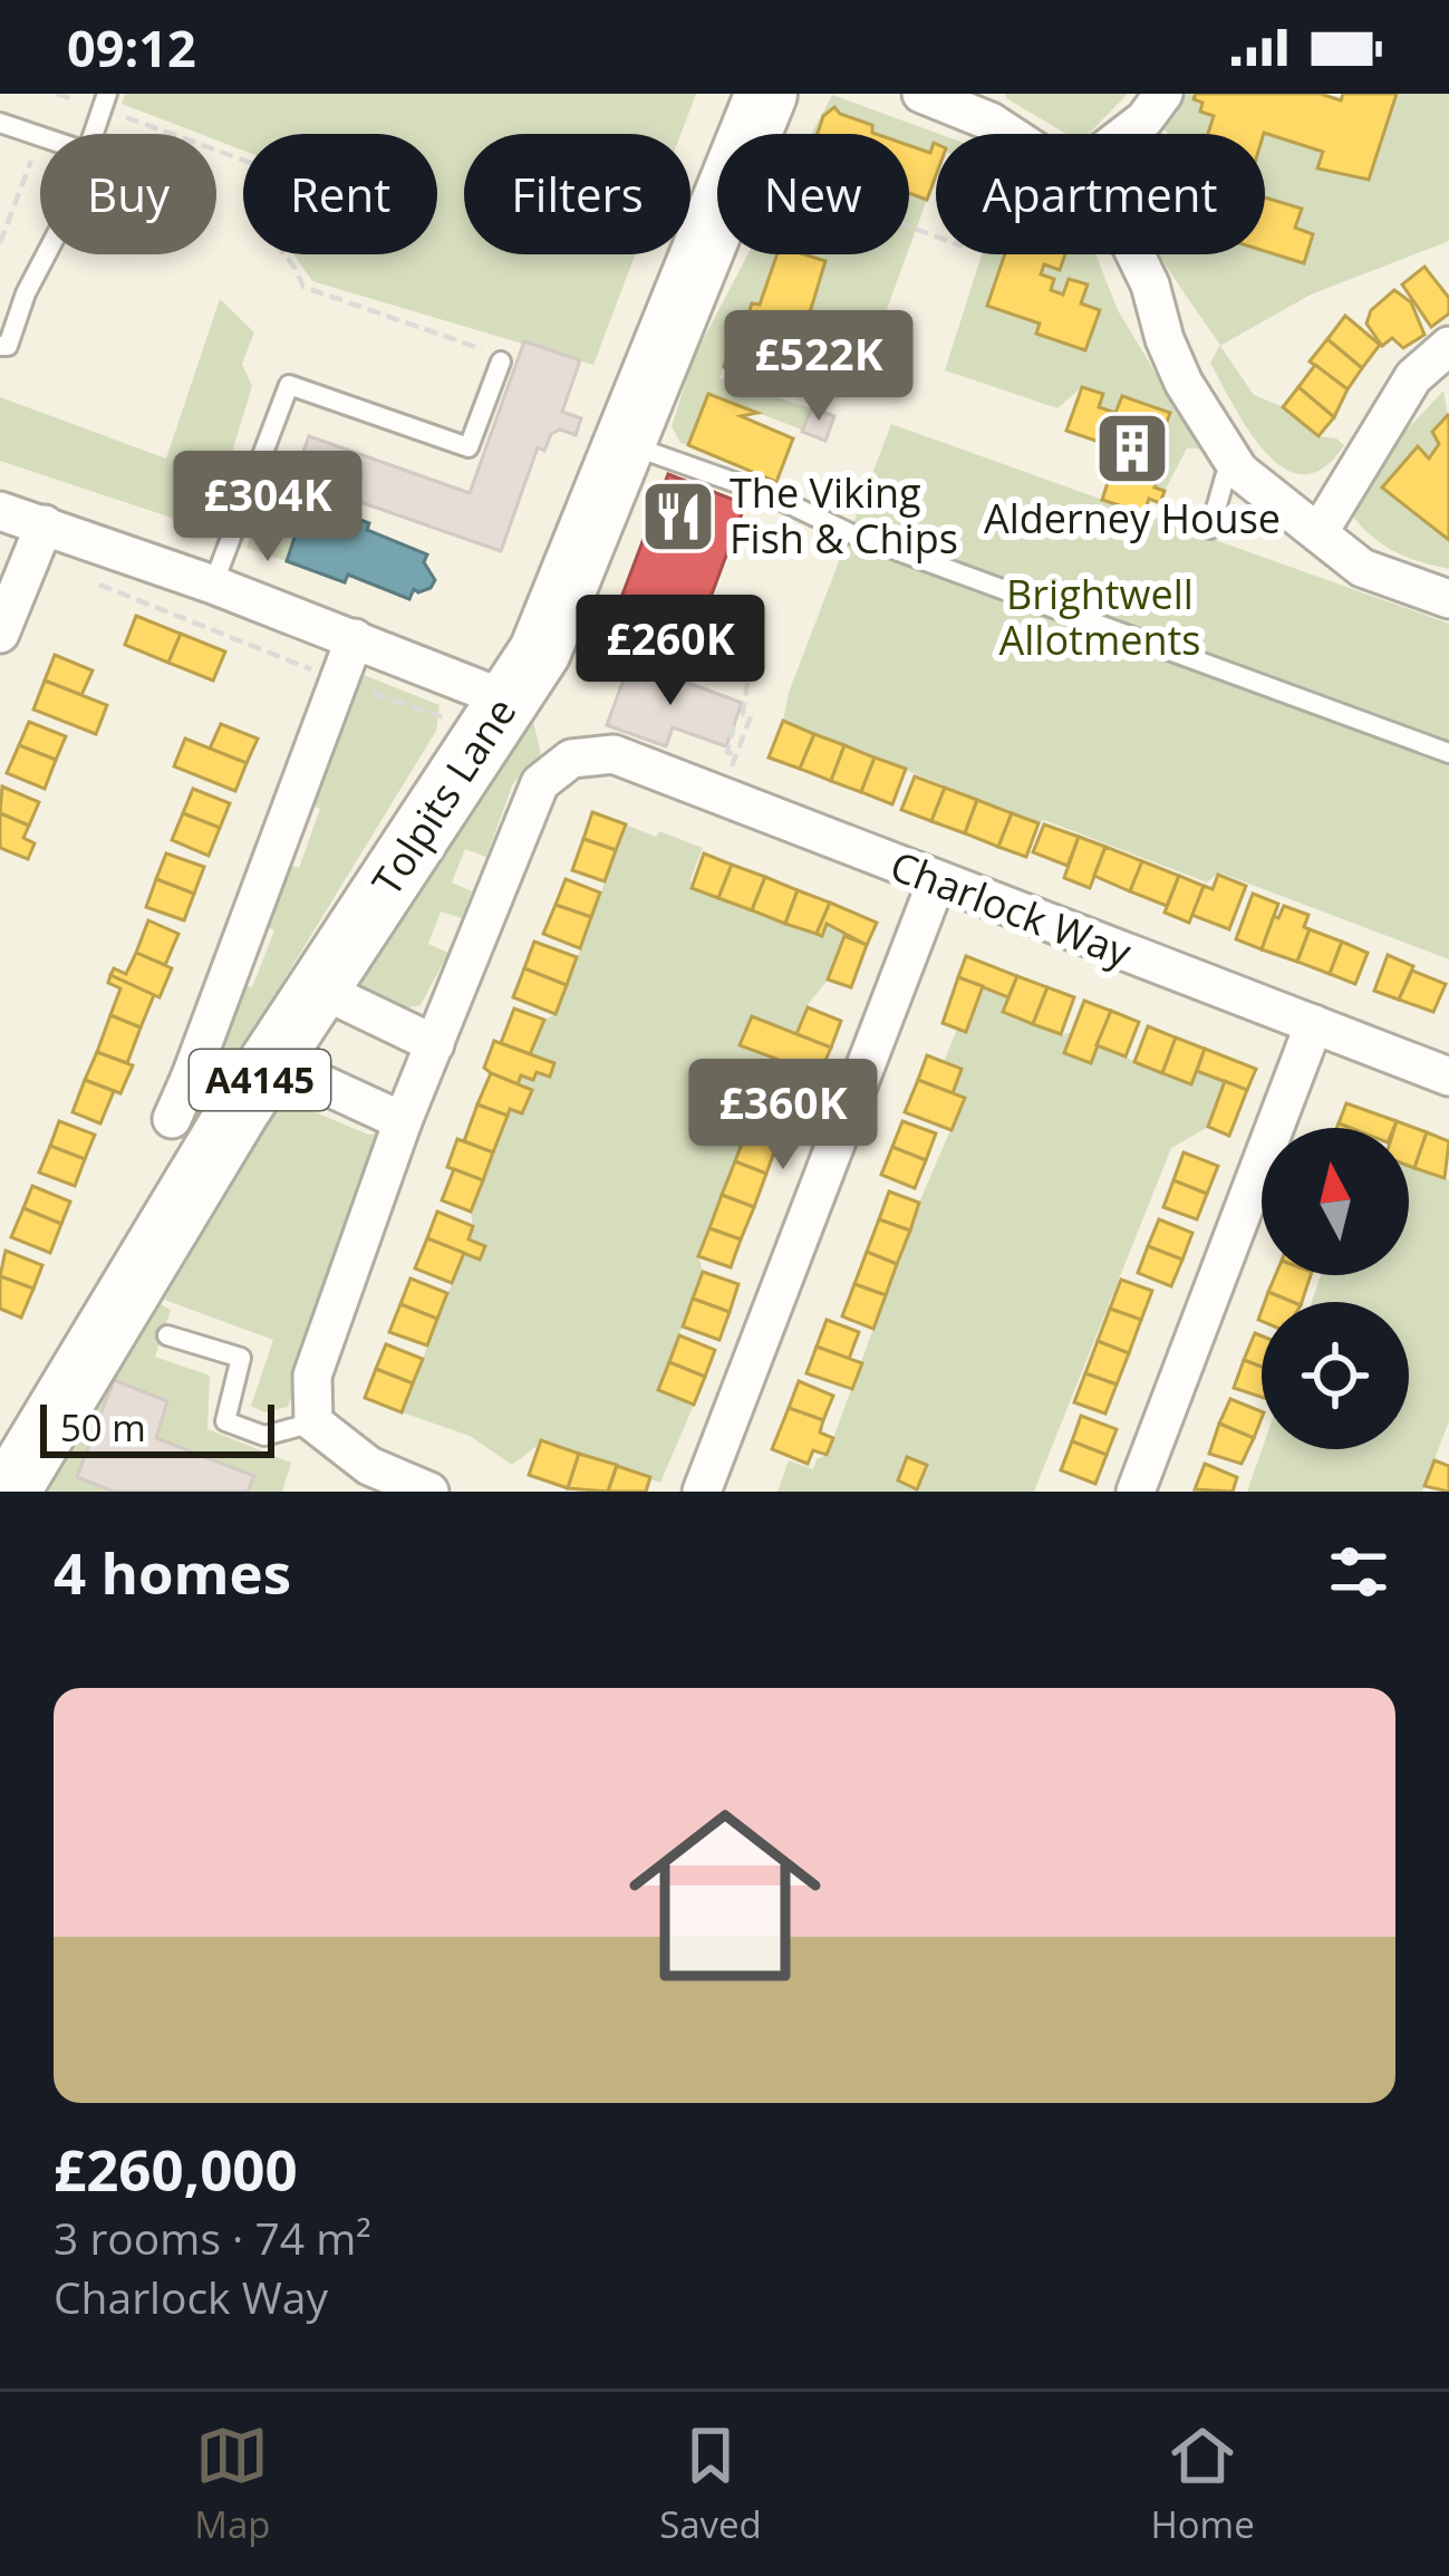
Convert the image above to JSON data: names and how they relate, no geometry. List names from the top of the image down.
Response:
{
  "streets": {
    "main road": ["Tolpits Lane", "A4145"],
    "street": ["Charlock Way"]
  },
  "crossings": [
    ["Tolpits Lane", "Charlock Way"]
  ],
  "parks": ["Brightwell Allotments"],
  "places": {
    "building": ["Alderney House"],
    "restaurant": ["The Viking Fish & Chips"]
  },
  "scale_bar": "50 m",
  "north": "top",
  "page": {
    "status": "09:12",
    "chip": [
      "Buy",
      "Rent",
      "Filters",
      "New",
      "Apartment"
    ],
    "price": [
      "£522K",
      "£304K",
      "£260K",
      "£360K"
    ],
    "scale": "50 m",
    "heading": "4 homes",
    "list": [
      {
        "name": "£260,000",
        "note": "3 rooms · 74 m² · Charlock Way"
      }
    ],
    "tabs": ["Map", "Saved", "Home"]
  }
}
